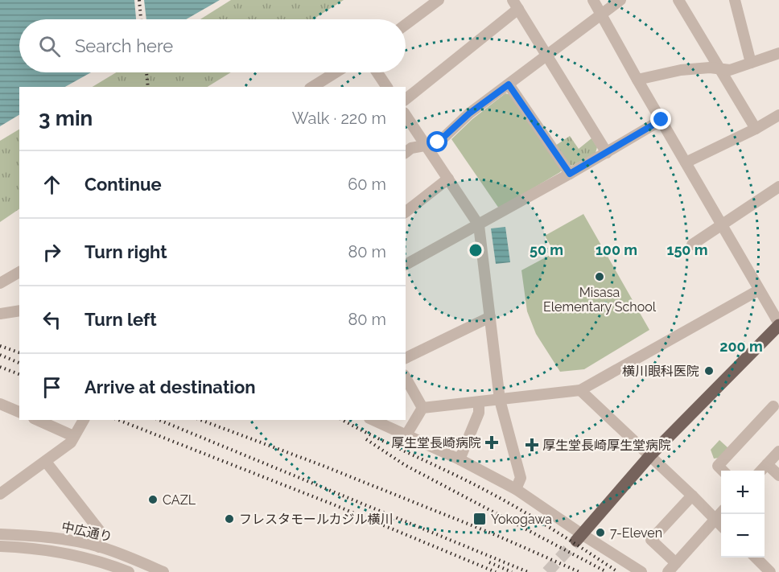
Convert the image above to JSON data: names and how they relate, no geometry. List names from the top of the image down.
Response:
{
  "streets": {
    "street": ["中広通り"]
  },
  "places": {
    "other": [
      "Misasa Elementary School",
      "横川眼科医院",
      "CAZL",
      "フレスタモールカジル横川",
      "7-Eleven"
    ],
    "health": ["厚生堂長崎病院", "厚生堂長崎厚生堂病院"],
    "transit": ["Yokogawa"]
  },
  "page": {
    "search": "Search here",
    "heading": ["3 min", "Walk · 220 m"],
    "list": [
      ["Continue", "60 m"],
      ["Turn right", "80 m"],
      ["Turn left", "80 m"],
      "Arrive at destination"
    ],
    "map_buttons": ["+", "−"]
  },
  "rings": [
    "50 m",
    "100 m",
    "150 m",
    "200 m"
  ]
}
